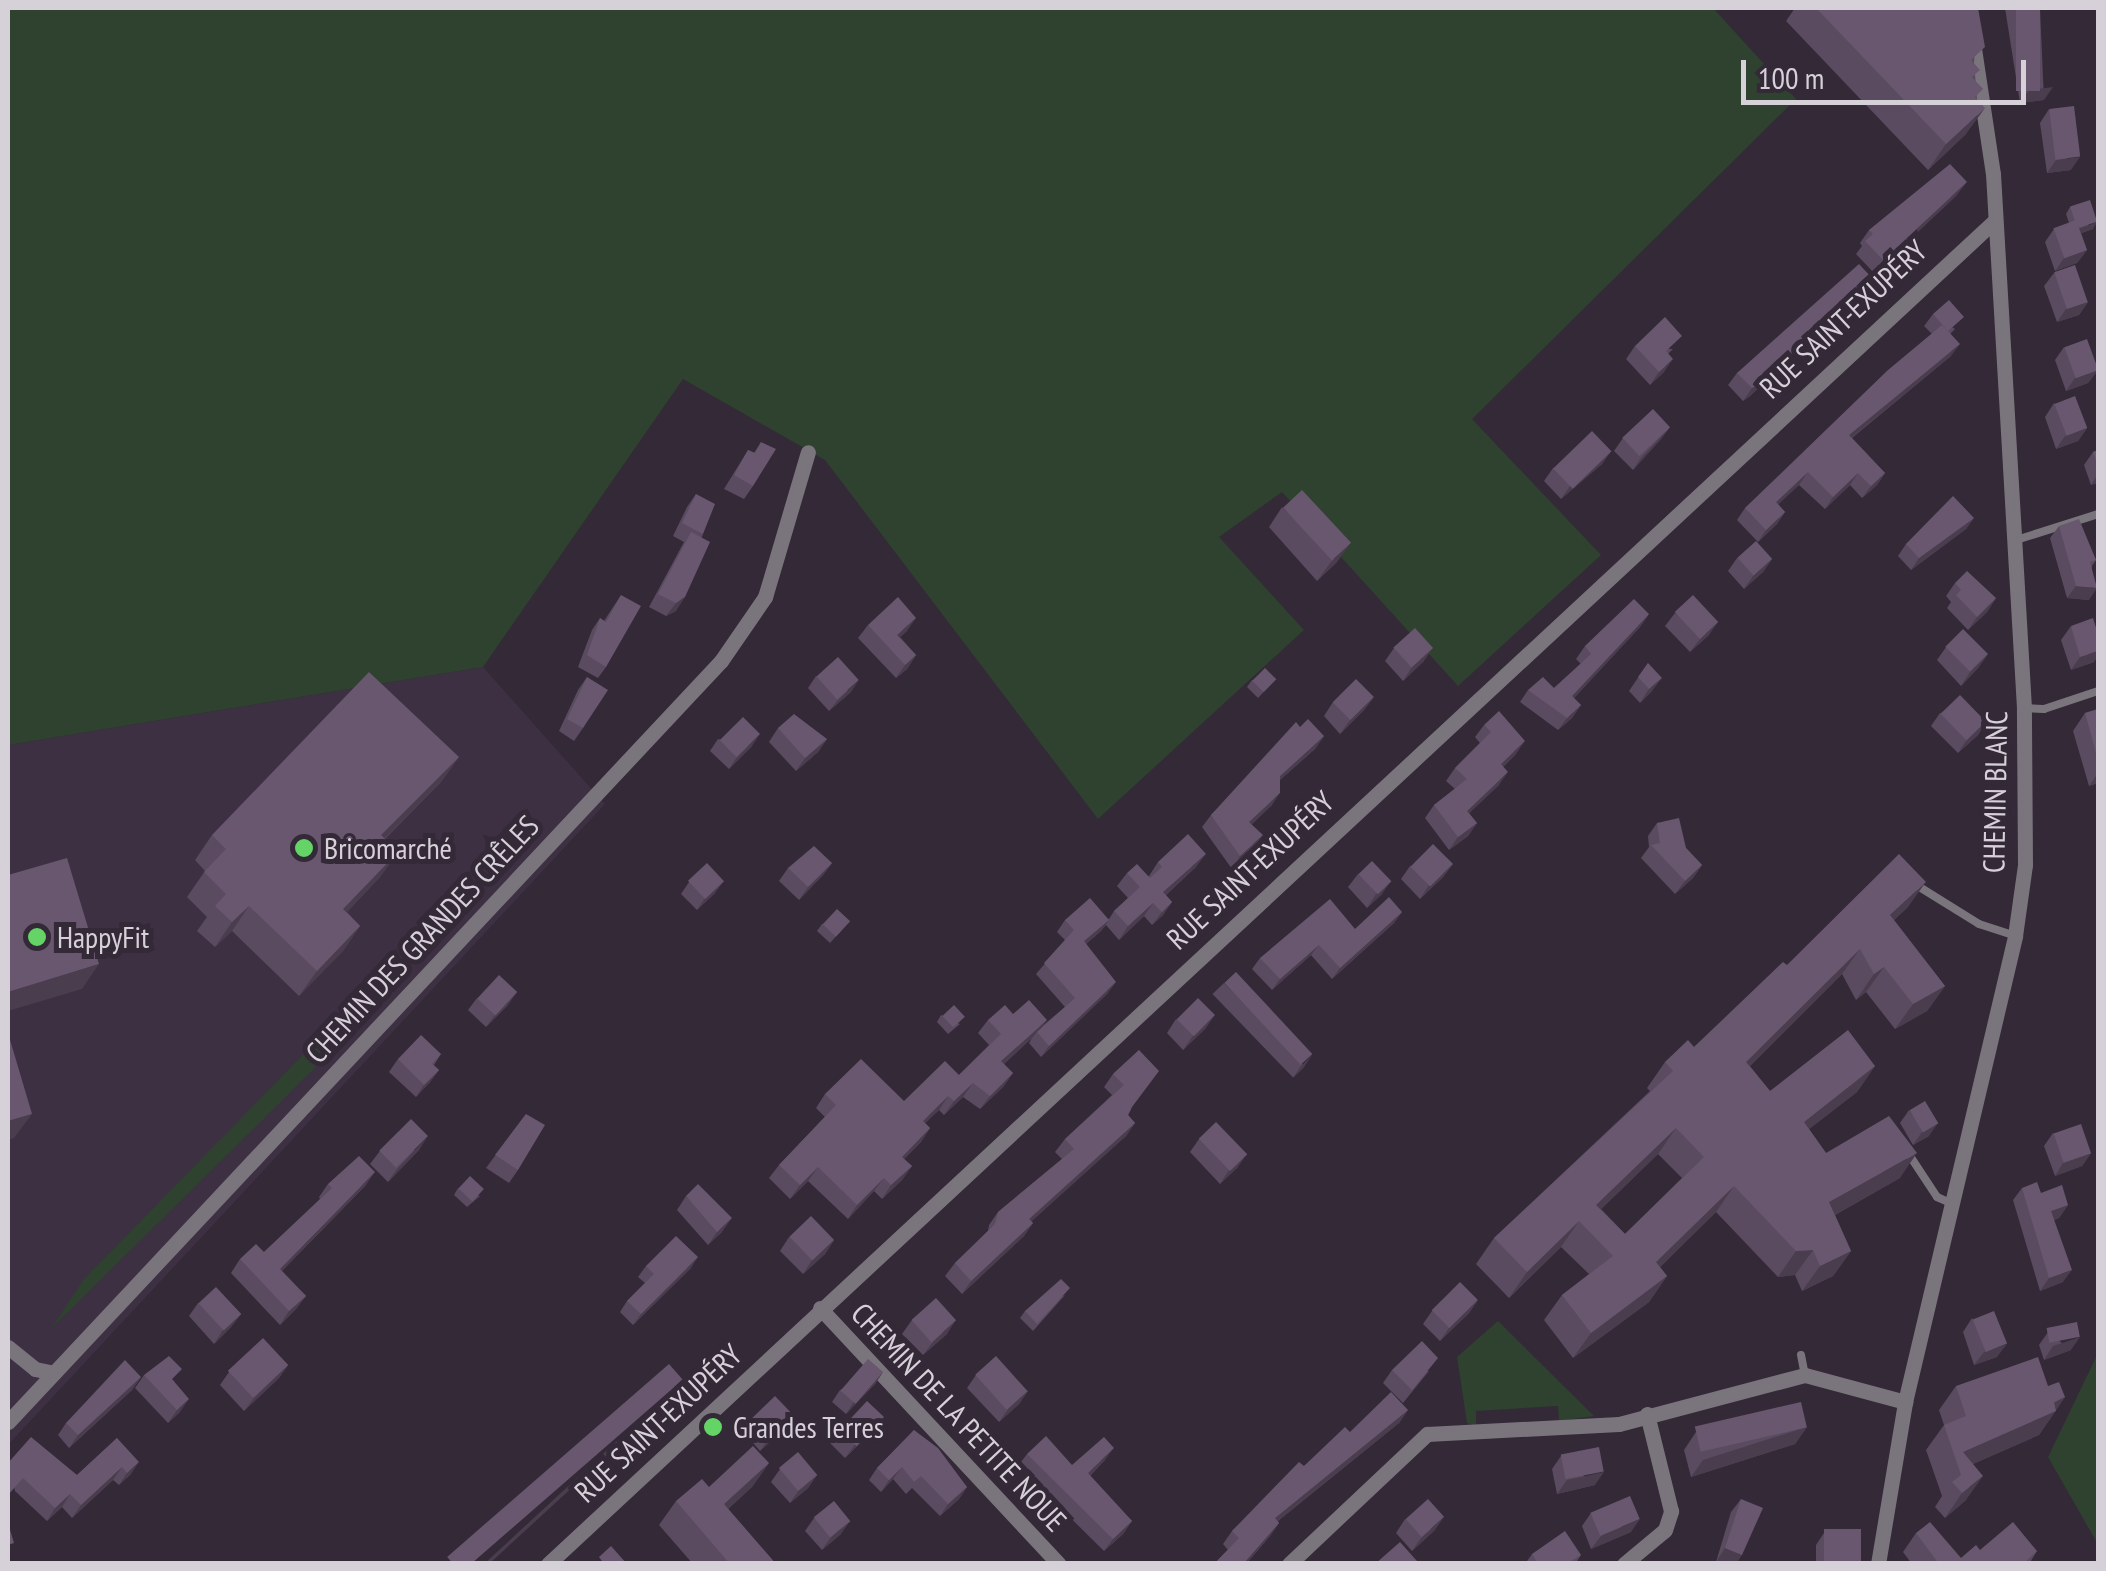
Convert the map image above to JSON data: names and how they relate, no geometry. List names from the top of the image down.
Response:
{
  "streets": {
    "street": [
      "RUE SAINT-EXUPÉRY",
      "CHEMIN BLANC",
      "CHEMIN DES GRANDES CRÊLES",
      "CHEMIN DE LA PETITE NOUE"
    ]
  },
  "crossings": [
    ["RUE SAINT-EXUPÉRY", "CHEMIN BLANC"],
    ["RUE SAINT-EXUPÉRY", "CHEMIN DE LA PETITE NOUE"]
  ],
  "places": ["Bricomarché", "HappyFit", "Grandes Terres"],
  "scale_bar": "100 m"
}
